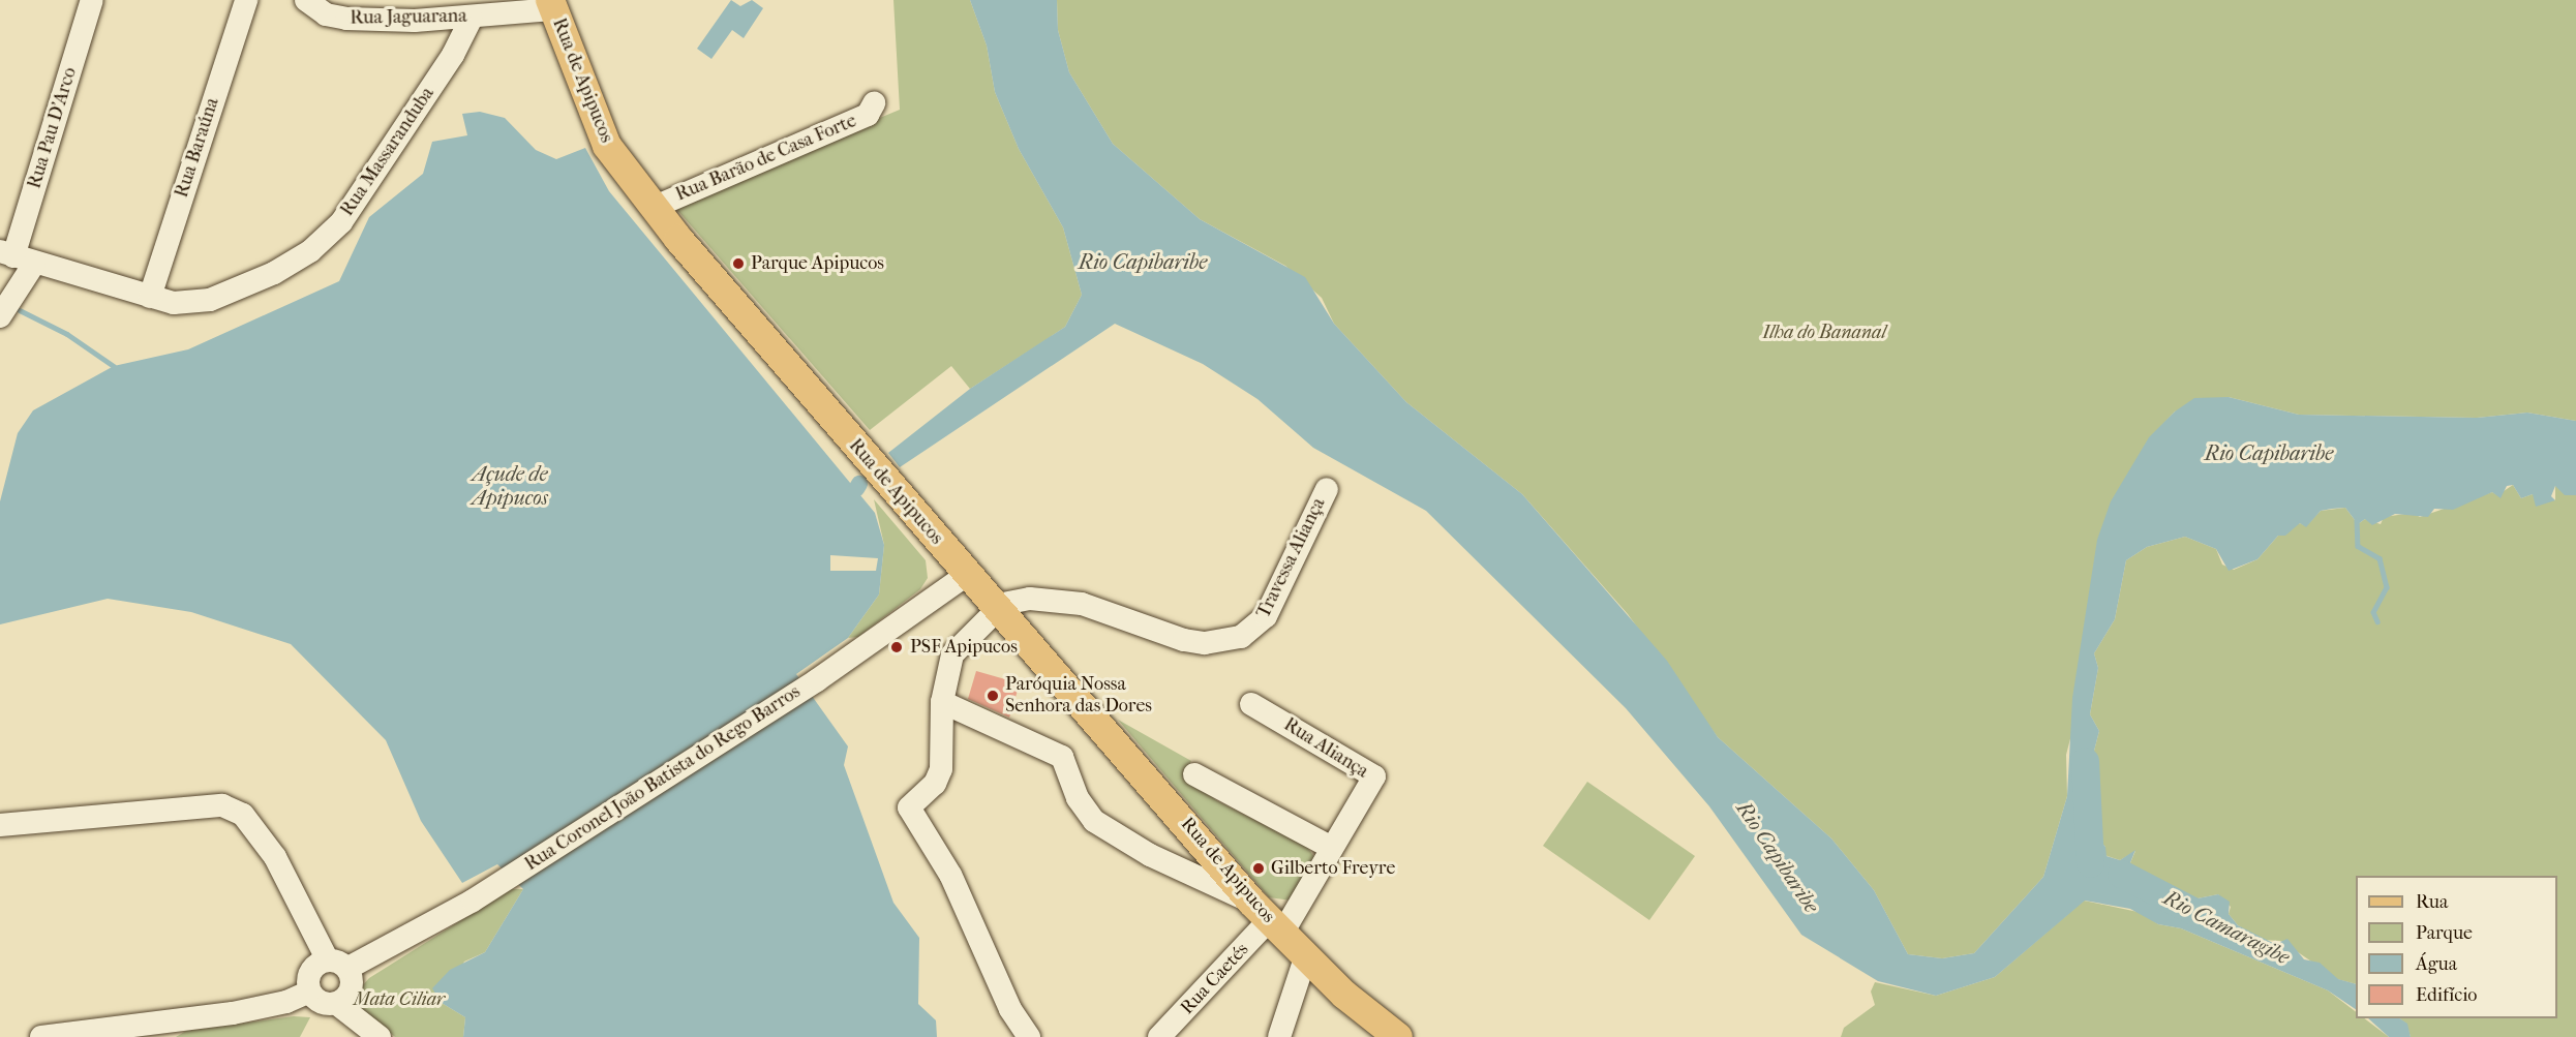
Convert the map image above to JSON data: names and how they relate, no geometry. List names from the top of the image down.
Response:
{
  "streets": {
    "main road": ["Rua de Apipucos"],
    "street": [
      "Rua Jaguarana",
      "Rua Pau D'Arco",
      "Rua Baraúna",
      "Rua Massaranduba",
      "Rua Barão de Casa Forte",
      "Travessa Aliança",
      "Rua Aliança",
      "Rua Coronel João Batista do Rego Barros",
      "Rua Caetés"
    ]
  },
  "crossings": [
    ["Rua Jaguarana", "Rua de Apipucos"],
    ["Rua Jaguarana", "Rua Massaranduba"],
    ["Rua de Apipucos", "Rua Barão de Casa Forte"],
    ["Rua de Apipucos", "Travessa Aliança"],
    ["Rua de Apipucos", "Rua Aliança"],
    ["Rua de Apipucos", "Rua Coronel João Batista do Rego Barros"],
    ["Rua de Apipucos", "Rua Caetés"],
    ["Rua Pau D'Arco", "Rua Massaranduba"],
    ["Rua Baraúna", "Rua Massaranduba"],
    ["Rua Aliança", "Rua Caetés"]
  ],
  "water": ["Rio Capibaribe", "Açude de Apipucos", "Rio Camaragibe"],
  "parks": ["Ilha do Bananal", "Mata Ciliar"],
  "places": [
    "Parque Apipucos",
    "PSF Apipucos",
    "Paróquia Nossa Senhora das Dores",
    "Gilberto Freyre"
  ],
  "legend": [
    "Rua",
    "Parque",
    "Água",
    "Edifício"
  ]
}
